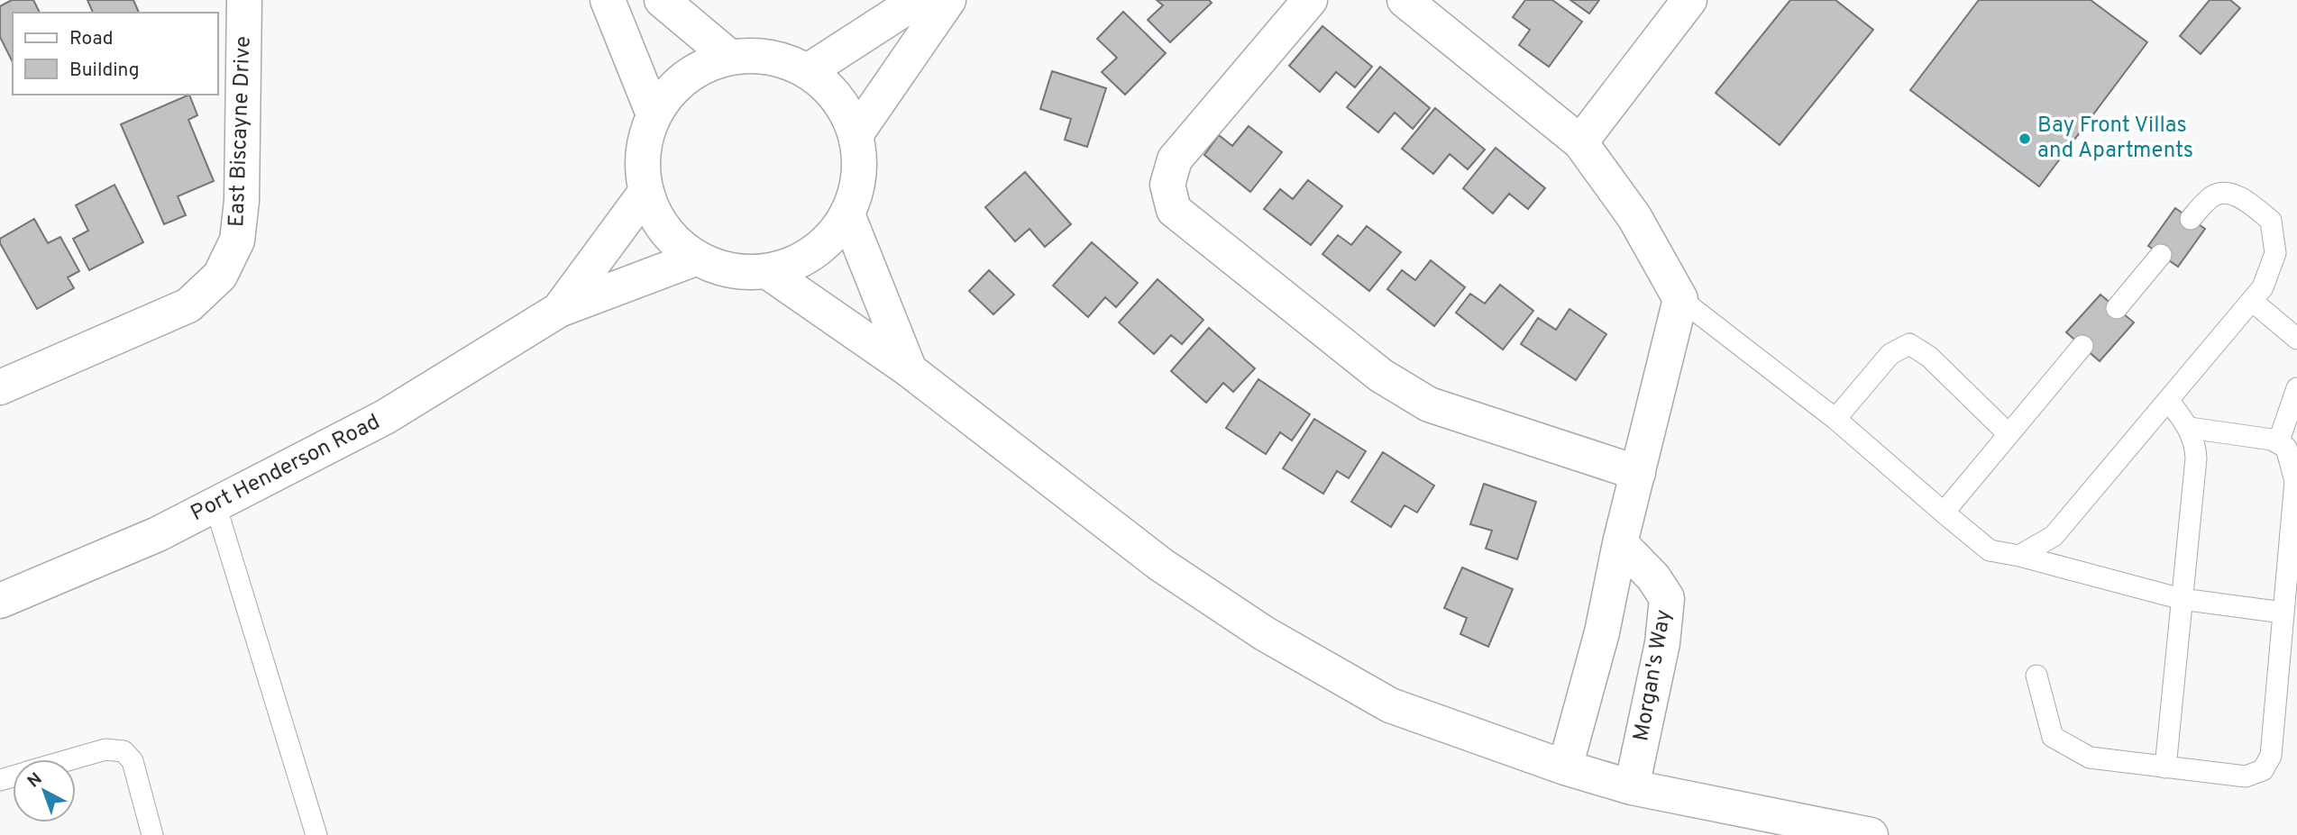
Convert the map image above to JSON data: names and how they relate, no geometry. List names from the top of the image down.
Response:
{
  "streets": {
    "street": ["East Biscayne Drive", "Port Henderson Road", "Morgan's Way"]
  },
  "places": ["Bay Front Villas and Apartments"],
  "legend": ["Road", "Building"],
  "north": "top left"
}
